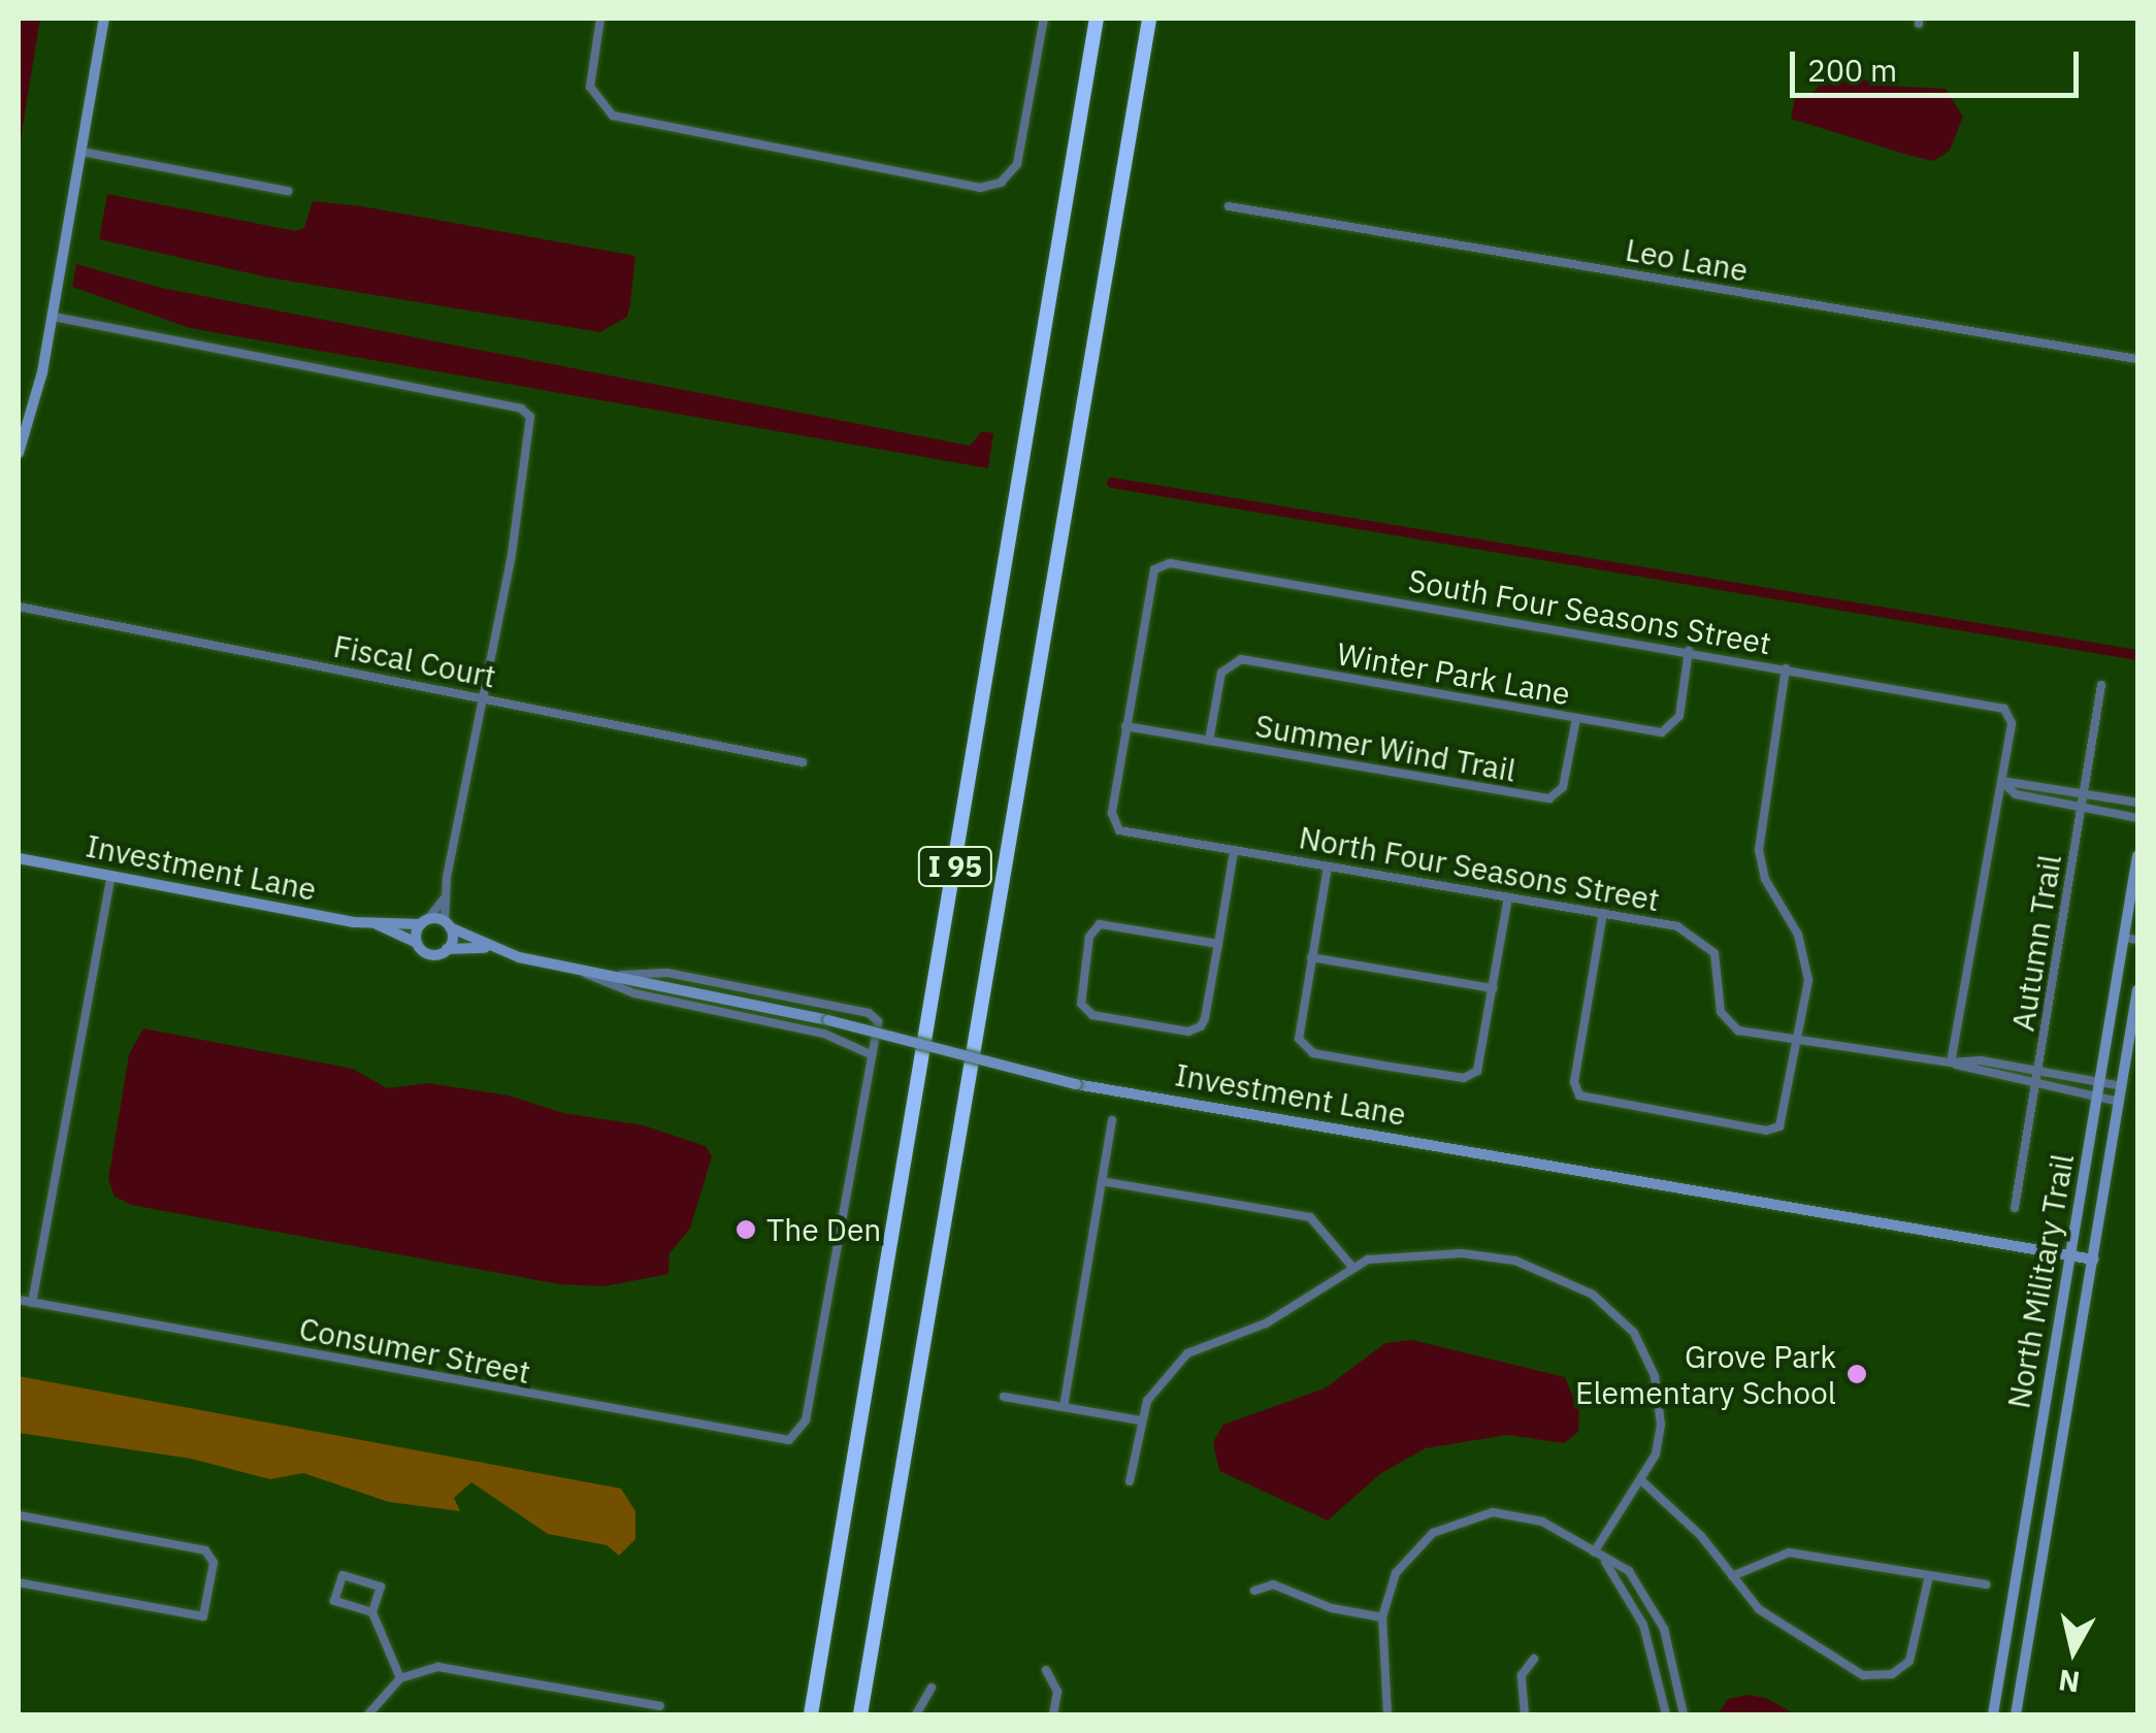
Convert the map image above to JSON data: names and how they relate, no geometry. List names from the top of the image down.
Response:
{
  "streets": {
    "highway": ["I 95"],
    "street": [
      "Leo Lane",
      "South Four Seasons Street",
      "Fiscal Court",
      "Winter Park Lane",
      "Summer Wind Trail",
      "Investment Lane",
      "North Four Seasons Street",
      "Autumn Trail",
      "North Military Trail",
      "Consumer Street"
    ]
  },
  "crossings": [
    ["South Four Seasons Street", "Winter Park Lane"],
    ["South Four Seasons Street", "Summer Wind Trail"],
    ["South Four Seasons Street", "North Four Seasons Street"],
    ["Winter Park Lane", "Summer Wind Trail"],
    ["Summer Wind Trail", "North Four Seasons Street"],
    ["Investment Lane", "North Military Trail"]
  ],
  "places": ["The Den", "Grove Park Elementary School"],
  "scale_bar": "200 m",
  "north": "bottom"
}
